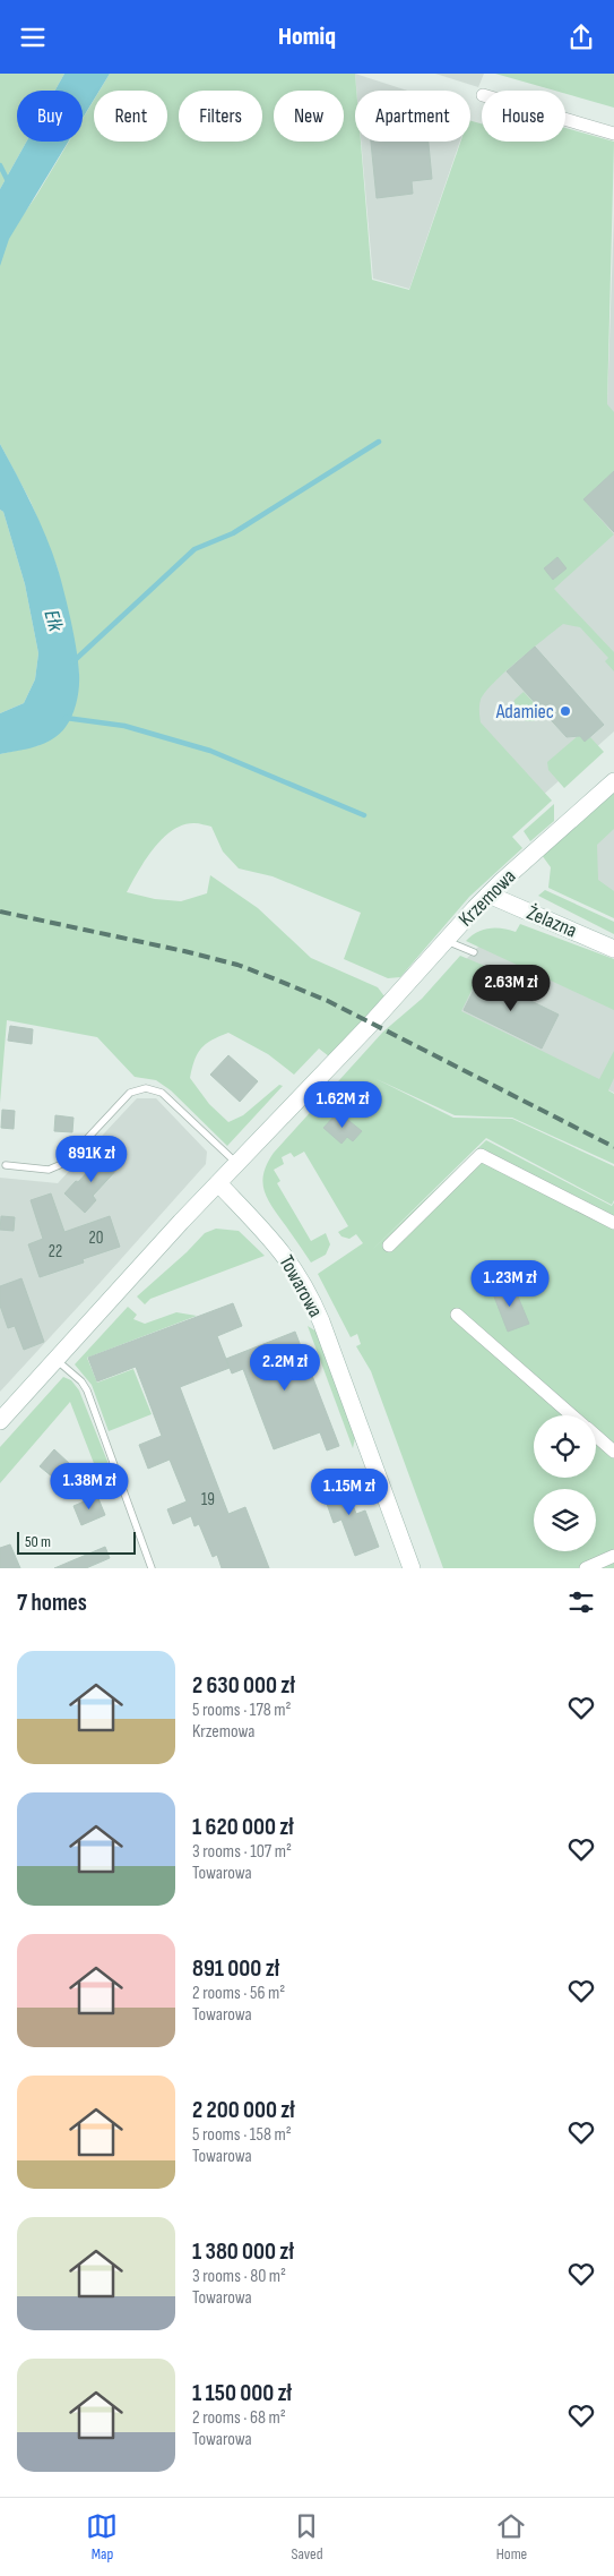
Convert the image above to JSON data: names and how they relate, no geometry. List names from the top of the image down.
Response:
{
  "streets": {
    "street": ["Krzemowa", "Żelazna", "Towarowa"]
  },
  "crossings": [
    ["Krzemowa", "Żelazna"]
  ],
  "water": ["Ełk"],
  "places": ["Adamiec"],
  "house_numbers": ["20", "22", "19"],
  "scale_bar": "50 m",
  "page": {
    "header": "Homiq",
    "chip": [
      "Buy",
      "Rent",
      "Filters",
      "New",
      "Apartment",
      "House"
    ],
    "price": [
      "2.63M zł",
      "1.62M zł",
      "891K zł",
      "1.23M zł",
      "2.2M zł",
      "1.38M zł",
      "1.15M zł"
    ],
    "scale": "50 m",
    "heading": "7 homes",
    "list": [
      {
        "name": "2 630 000 zł",
        "note": "5 rooms · 178 m² · Krzemowa"
      },
      {
        "name": "1 620 000 zł",
        "note": "3 rooms · 107 m² · Towarowa"
      },
      {
        "name": "891 000 zł",
        "note": "2 rooms · 56 m² · Towarowa"
      },
      {
        "name": "2 200 000 zł",
        "note": "5 rooms · 158 m² · Towarowa"
      },
      {
        "name": "1 380 000 zł",
        "note": "3 rooms · 80 m² · Towarowa"
      },
      {
        "name": "1 150 000 zł",
        "note": "2 rooms · 68 m² · Towarowa"
      }
    ],
    "tabs": ["Map", "Saved", "Home"]
  }
}
